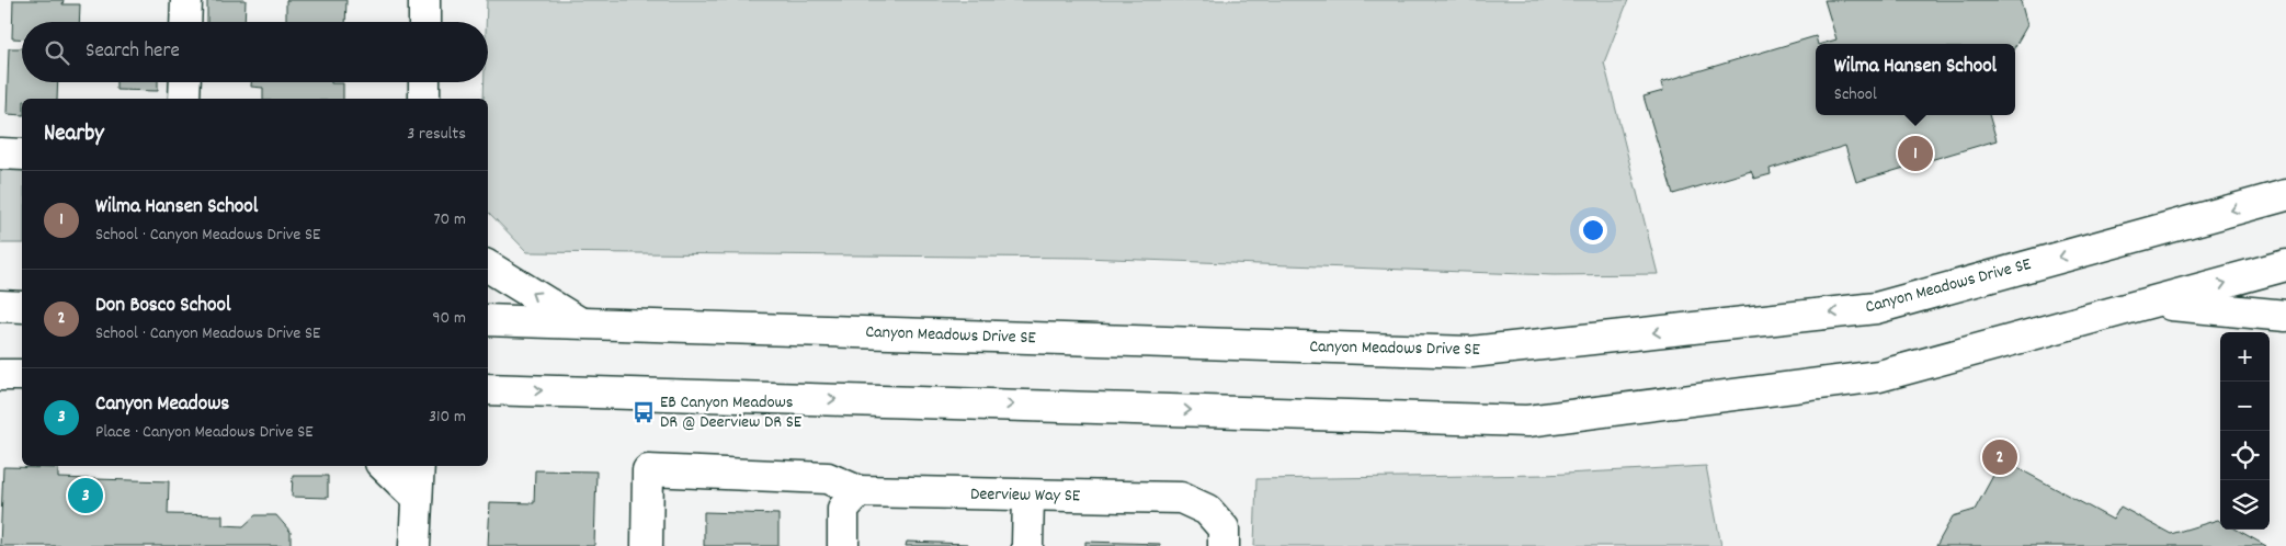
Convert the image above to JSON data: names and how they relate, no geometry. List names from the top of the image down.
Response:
{
  "streets": {
    "street": ["Canyon Meadows Drive SE", "Deerview Way SE"]
  },
  "places": {
    "bus stop": ["EB Canyon Meadows DR @ Deerview DR SE"]
  },
  "page": {
    "search": "Search here",
    "popup": ["Wilma Hansen School", "School"],
    "heading": ["Nearby", "3 results"],
    "pins": ["1", "2", "3"],
    "list": [
      {
        "mark": "1",
        "name": "Wilma Hansen School",
        "note": "School · Canyon Meadows Drive SE",
        "value": "70 m"
      },
      {
        "mark": "2",
        "name": "Don Bosco School",
        "note": "School · Canyon Meadows Drive SE",
        "value": "90 m"
      },
      {
        "mark": "3",
        "name": "Canyon Meadows",
        "note": "Place · Canyon Meadows Drive SE",
        "value": "310 m"
      }
    ],
    "map_buttons": ["+", "−"]
  }
}
